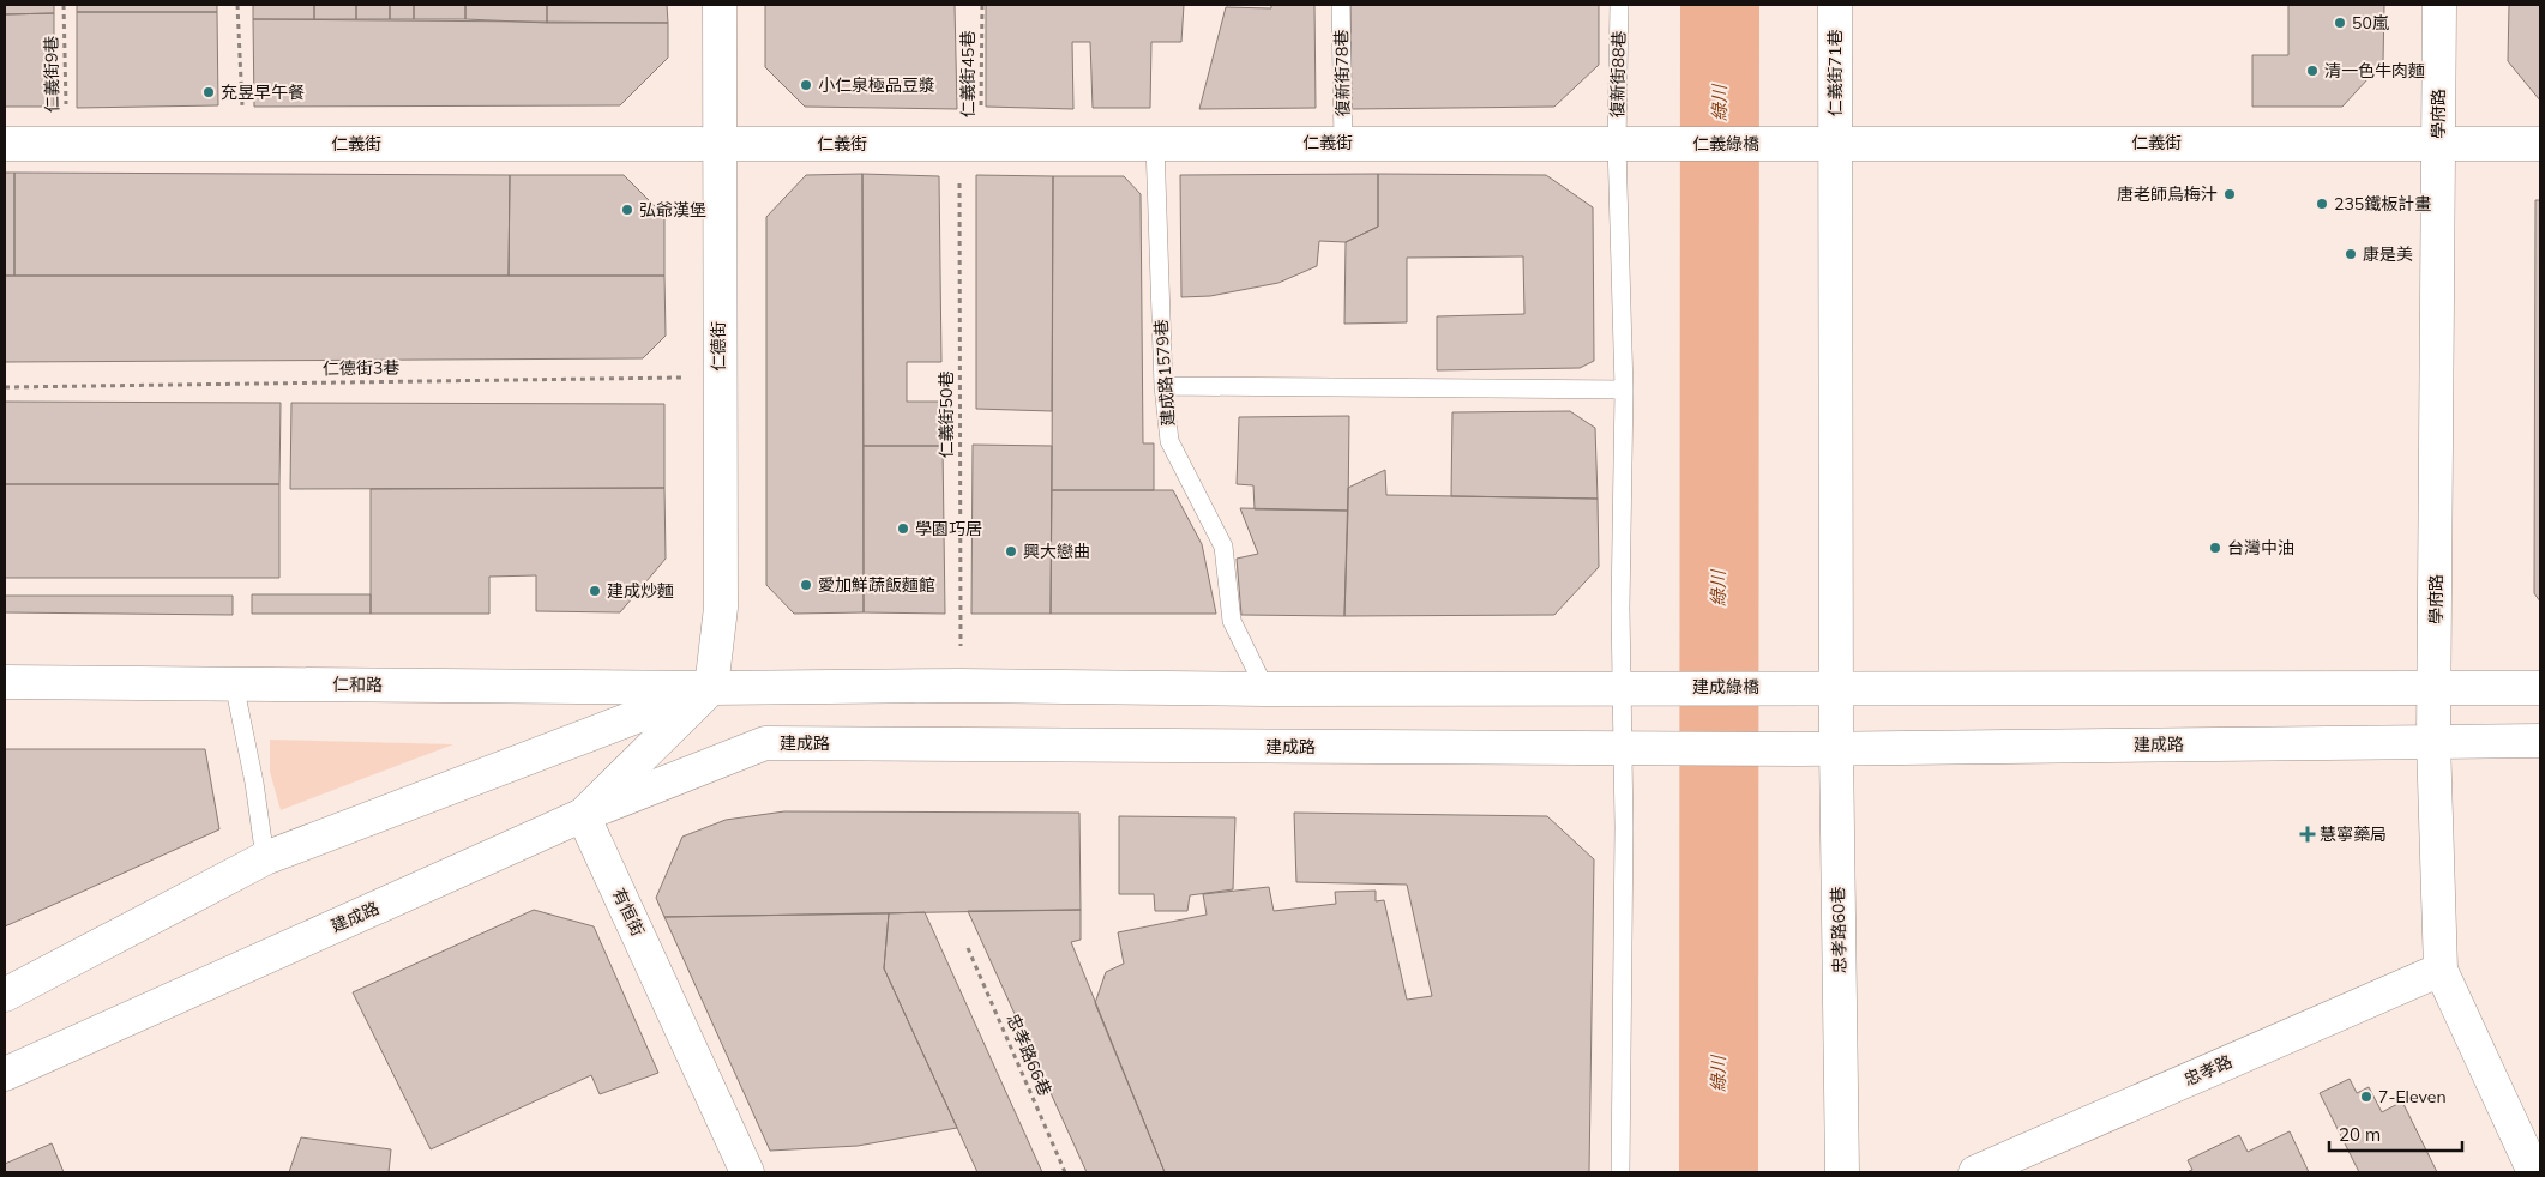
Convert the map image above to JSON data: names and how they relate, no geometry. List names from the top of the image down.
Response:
{
  "streets": {
    "street": [
      "仁義街71巷",
      "學府路",
      "仁義街",
      "仁義綠橋",
      "仁德街",
      "仁和路",
      "建成綠橋",
      "建成路",
      "有恒街",
      "忠孝路60巷",
      "忠孝路"
    ],
    "lane": ["復新街78巷", "復新街88巷", "建成路1579巷"],
    "path": [
      "仁義街9巷",
      "仁義街45巷",
      "仁德街3巷",
      "仁義街50巷",
      "忠孝路66巷"
    ]
  },
  "crossings": [
    ["復新街78巷", "仁義街"],
    ["仁義街71巷", "仁義街"],
    ["仁義街71巷", "建成綠橋"],
    ["仁義街71巷", "忠孝路60巷"],
    ["仁義街9巷", "仁義街"],
    ["仁義街45巷", "仁義街"],
    ["仁義街45巷", "仁義街50巷"],
    ["復新街88巷", "仁義街"],
    ["復新街88巷", "建成綠橋"],
    ["復新街88巷", "建成路"],
    ["學府路", "仁義街"],
    ["學府路", "建成路"],
    ["學府路", "忠孝路"],
    ["仁義街", "仁義綠橋"],
    ["仁義街", "仁德街"],
    ["仁義街", "建成路1579巷"],
    ["仁義街", "仁義街50巷"],
    ["仁德街", "仁德街3巷"],
    ["仁德街", "仁和路"],
    ["建成綠橋", "忠孝路60巷"],
    ["建成路", "有恒街"],
    ["建成路", "忠孝路60巷"]
  ],
  "water": ["綠川"],
  "places": {
    "other": [
      "50嵐",
      "清一色牛肉麵",
      "小仁泉極品豆漿",
      "充昱早午餐",
      "唐老師烏梅汁",
      "235鐵板計畫",
      "弘爺漢堡",
      "康是美",
      "學園巧居",
      "台灣中油",
      "興大戀曲",
      "愛加鮮蔬飯麵館",
      "建成炒麵",
      "7-Eleven"
    ],
    "health": ["慧寧藥局"]
  },
  "scale_bar": "20 m"
}
